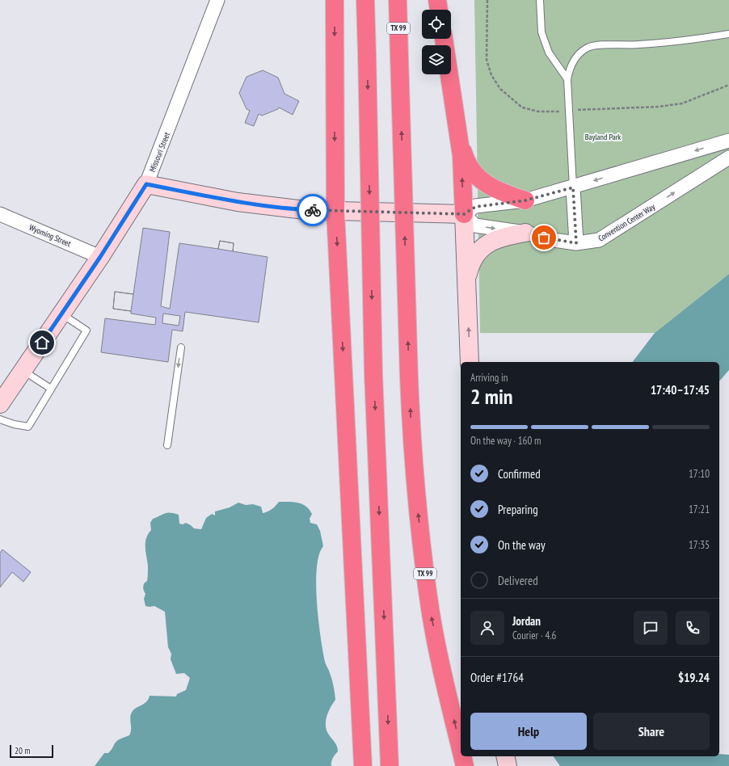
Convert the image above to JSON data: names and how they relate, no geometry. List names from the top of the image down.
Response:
{
  "streets": {
    "highway": ["TX 99"],
    "street": ["Missouri Street", "Convention Center Way", "Wyoming Street"]
  },
  "crossings": [
    ["Missouri Street", "Wyoming Street"]
  ],
  "parks": ["Bayland Park"],
  "scale_bar": "20 m",
  "page": {
    "heading": ["2 min", "Arriving in", "17:40–17:45"],
    "panel": [
      "Jordan",
      "Courier · 4.6",
      "Order #1764",
      "$19.24"
    ],
    "bar": "On the way · 160 m",
    "list": [
      ["Confirmed", "17:10"],
      ["Preparing", "17:21"],
      ["On the way", "17:35"],
      "Delivered"
    ],
    "buttons": ["Help", "Share"],
    "scale": "20 m"
  }
}
